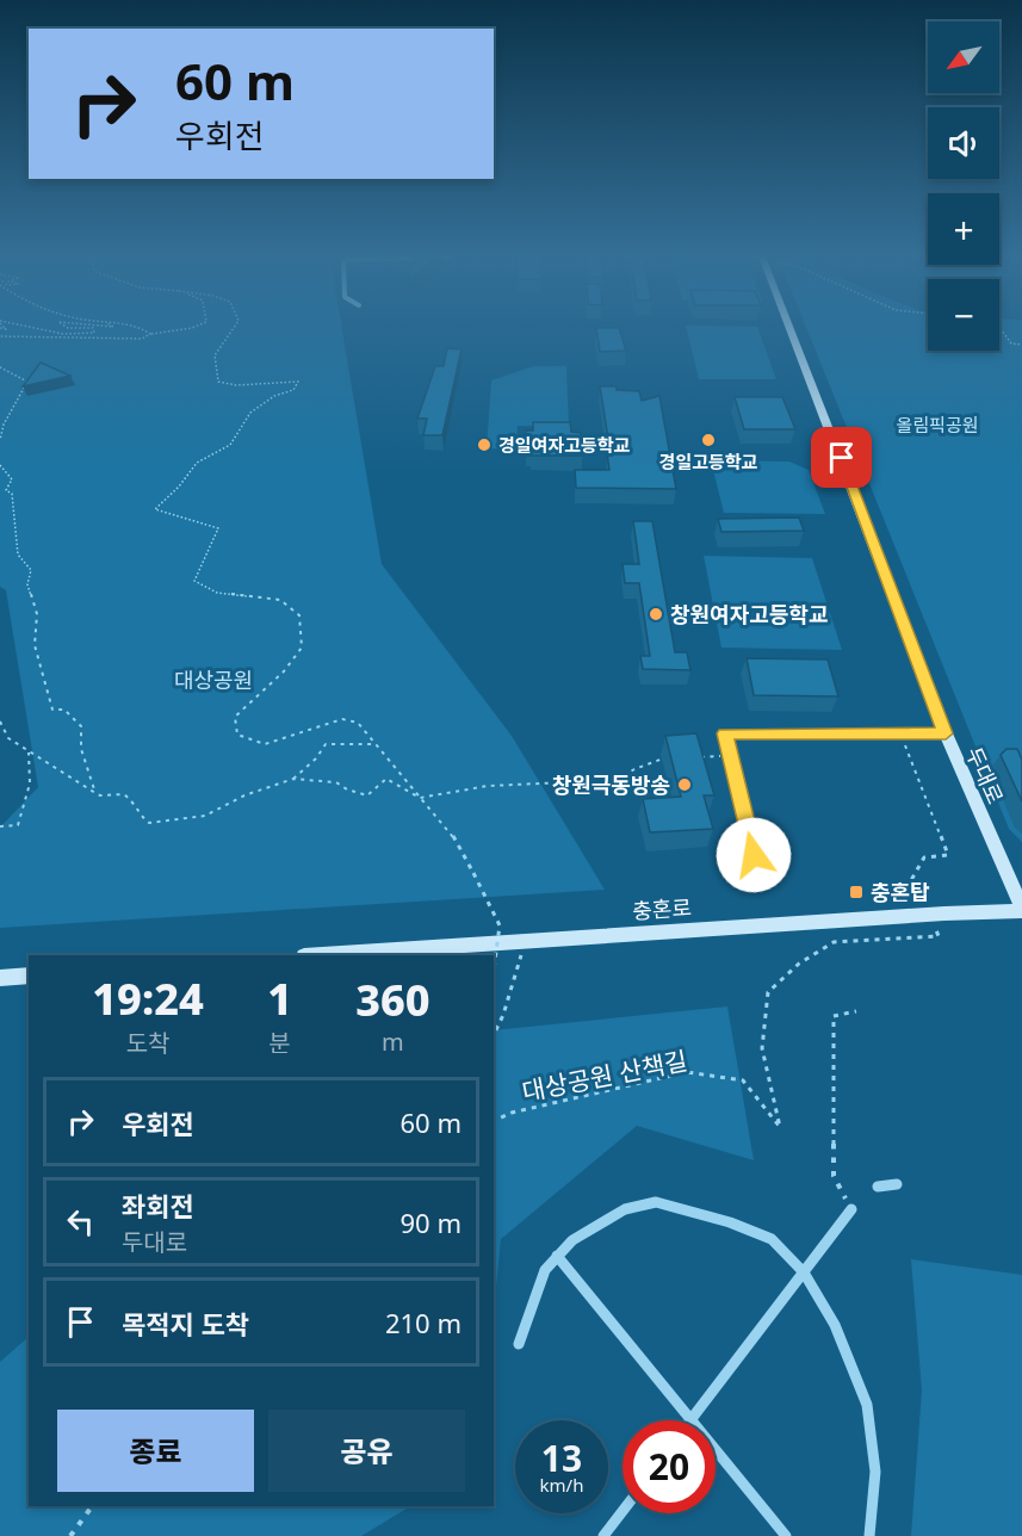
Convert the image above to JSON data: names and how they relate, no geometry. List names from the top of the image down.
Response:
{
  "streets": {
    "street": ["두대로", "충혼로"],
    "path": ["대상공원 산책길"]
  },
  "crossings": [
    ["두대로", "충혼로"],
    ["충혼로", "대상공원 산책길"]
  ],
  "parks": ["올림픽공원", "대상공원"],
  "places": {
    "other": [
      "경일고등학교",
      "경일여자고등학교",
      "창원여자고등학교",
      "창원극동방송"
    ],
    "transit": ["충혼탑"]
  },
  "north": "bottom left",
  "page": {
    "map_buttons": ["+", "−"],
    "turn": ["60 m", "우회전"],
    "eta": [
      "19:24",
      "도착",
      "1",
      "분",
      "360",
      "m"
    ],
    "list": [
      {
        "name": "우회전",
        "value": "60 m"
      },
      {
        "name": "좌회전",
        "note": "두대로",
        "value": "90 m"
      },
      {
        "name": "목적지 도착",
        "value": "210 m"
      }
    ],
    "buttons": ["종료", "공유"],
    "speed": "13 km/h",
    "limit": "20"
  }
}
